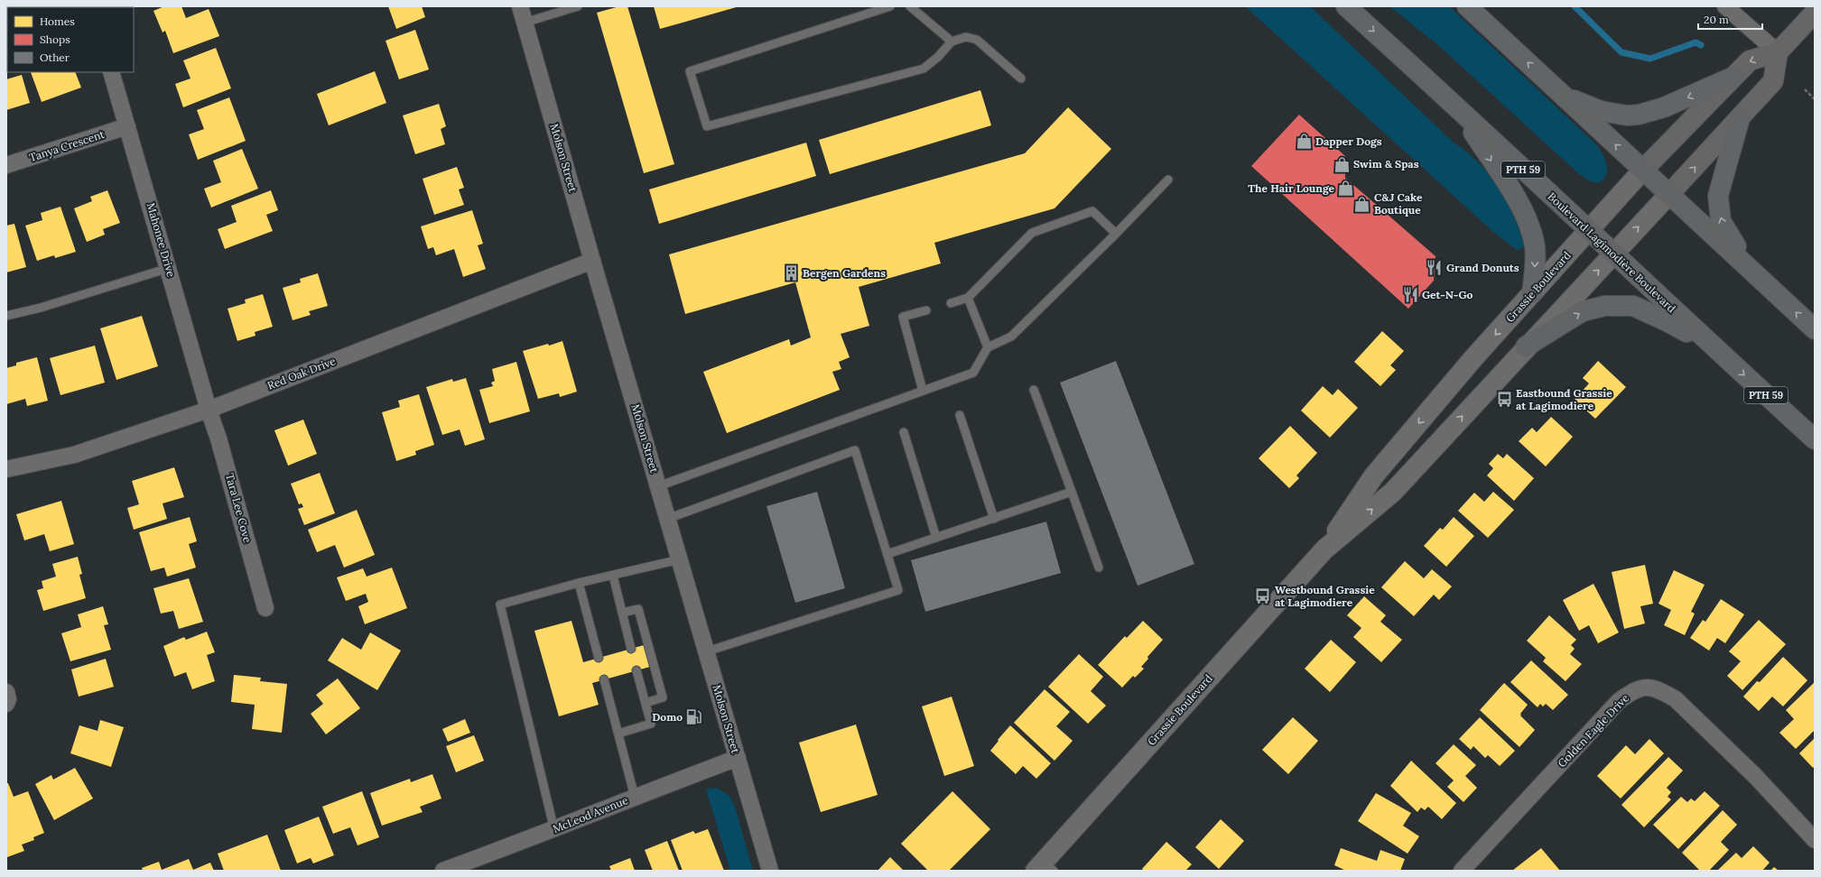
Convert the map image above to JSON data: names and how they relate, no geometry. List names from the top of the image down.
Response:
{
  "streets": {
    "main road": ["PTH 59", "Boulevard Lagimodière Boulevard", "Grassie Boulevard"],
    "street": [
      "Tanya Crescent",
      "Molson Street",
      "Mahonee Drive",
      "Red Oak Drive",
      "Tara Lee Cove",
      "Golden Eagle Drive",
      "McLeod Avenue"
    ]
  },
  "crossings": [
    ["Tanya Crescent", "Mahonee Drive"],
    ["Molson Street", "Red Oak Drive"],
    ["Molson Street", "McLeod Avenue"],
    ["Mahonee Drive", "Red Oak Drive"],
    ["Mahonee Drive", "Tara Lee Cove"],
    ["Boulevard Lagimodière Boulevard", "Grassie Boulevard"],
    ["Red Oak Drive", "Tara Lee Cove"]
  ],
  "places": {
    "shop": [
      "Dapper Dogs",
      "Swim & Spas",
      "The Hair Lounge",
      "C&J Cake Boutique"
    ],
    "restaurant": ["Grand Donuts", "Get-N-Go"],
    "building": ["Bergen Gardens"],
    "bus stop": ["Eastbound Grassie at Lagimodiere", "Westbound Grassie at Lagimodiere"],
    "fuel station": ["Domo"]
  },
  "legend": ["Homes", "Shops", "Other"],
  "scale_bar": "20 m"
}
